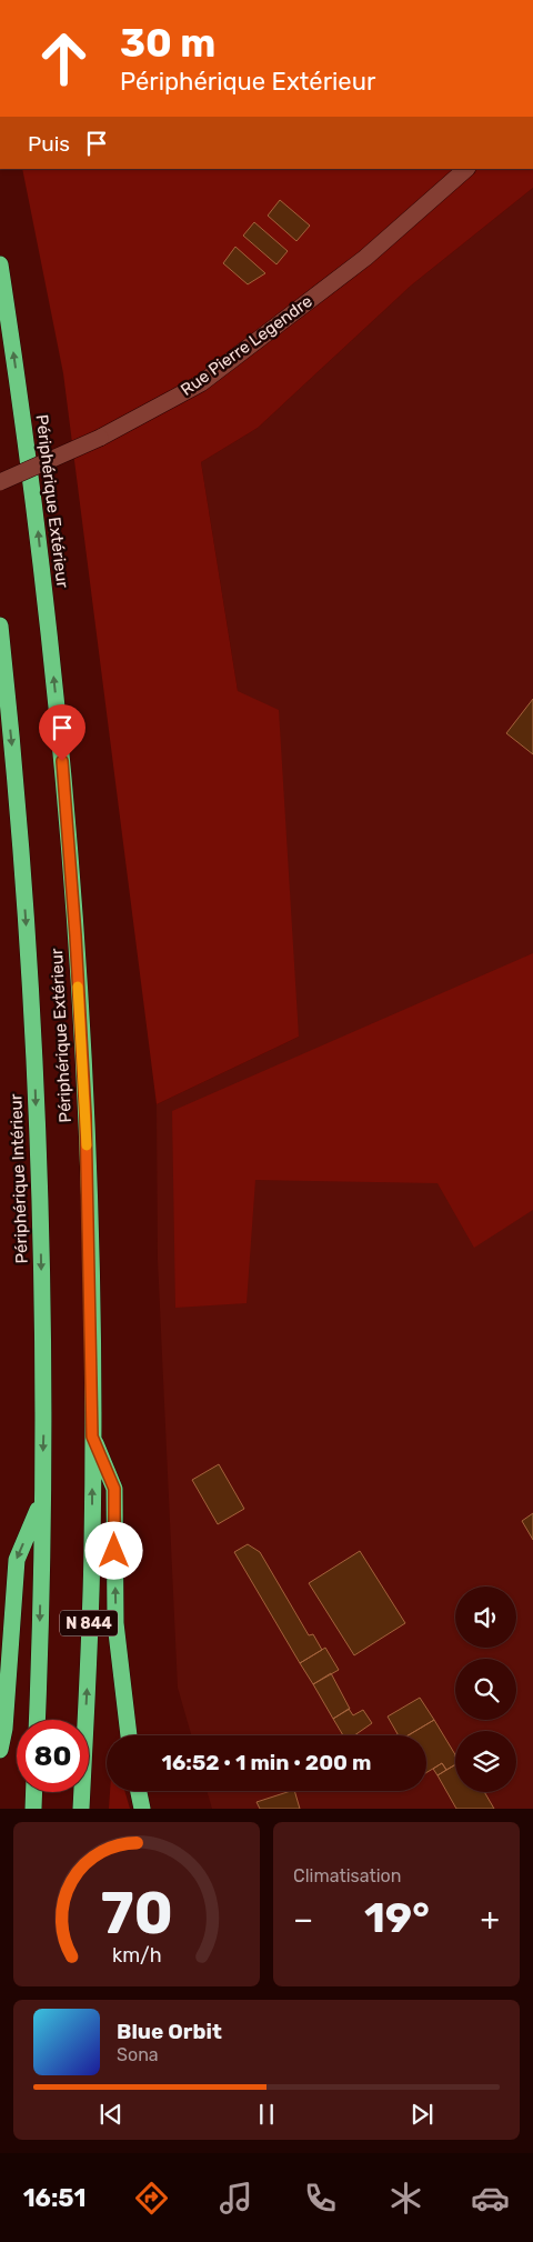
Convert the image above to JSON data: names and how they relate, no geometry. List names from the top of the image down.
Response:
{
  "streets": {
    "highway": ["Périphérique Extérieur", "Périphérique Intérieur", "N 844"],
    "street": ["Rue Pierre Legendre"]
  },
  "page": {
    "turn": ["30 m", "Périphérique Extérieur"],
    "then": "Puis",
    "limit": "80",
    "trip": "16:52 · 1 min · 200 m",
    "tile": "Climatisation",
    "heat": ["−", "19°", "+"],
    "song": ["Blue Orbit", "Sona"],
    "tabs": "16:51",
    "gauge": ["70", "km/h"]
  }
}
